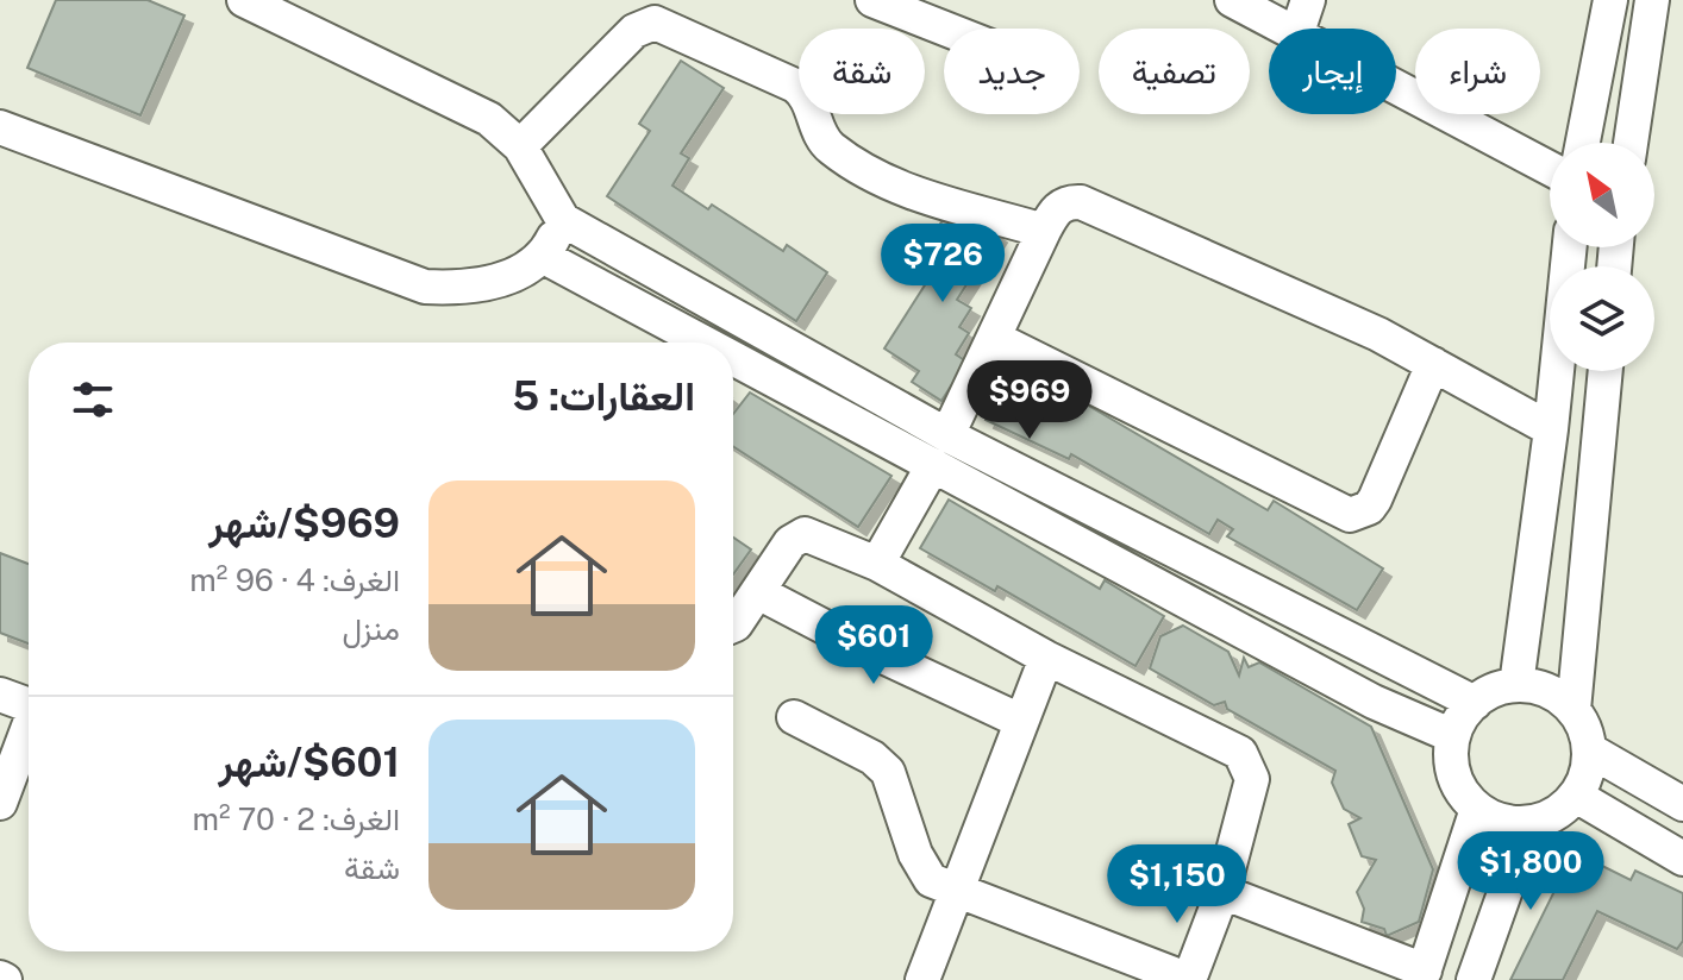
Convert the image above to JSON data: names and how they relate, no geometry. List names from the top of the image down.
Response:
{
  "north": "top left",
  "page": {
    "chip": [
      "شراء",
      "إيجار",
      "تصفية",
      "جديد",
      "شقة"
    ],
    "price": [
      "$726",
      "$969",
      "$601",
      "$1,800",
      "$1,150"
    ],
    "heading": "العقارات: 5",
    "list": [
      {
        "name": "$969/شهر",
        "note": "الغرف: 4 · 96 m² · منزل"
      },
      {
        "name": "$601/شهر",
        "note": "الغرف: 2 · 70 m² · شقة"
      }
    ]
  }
}
